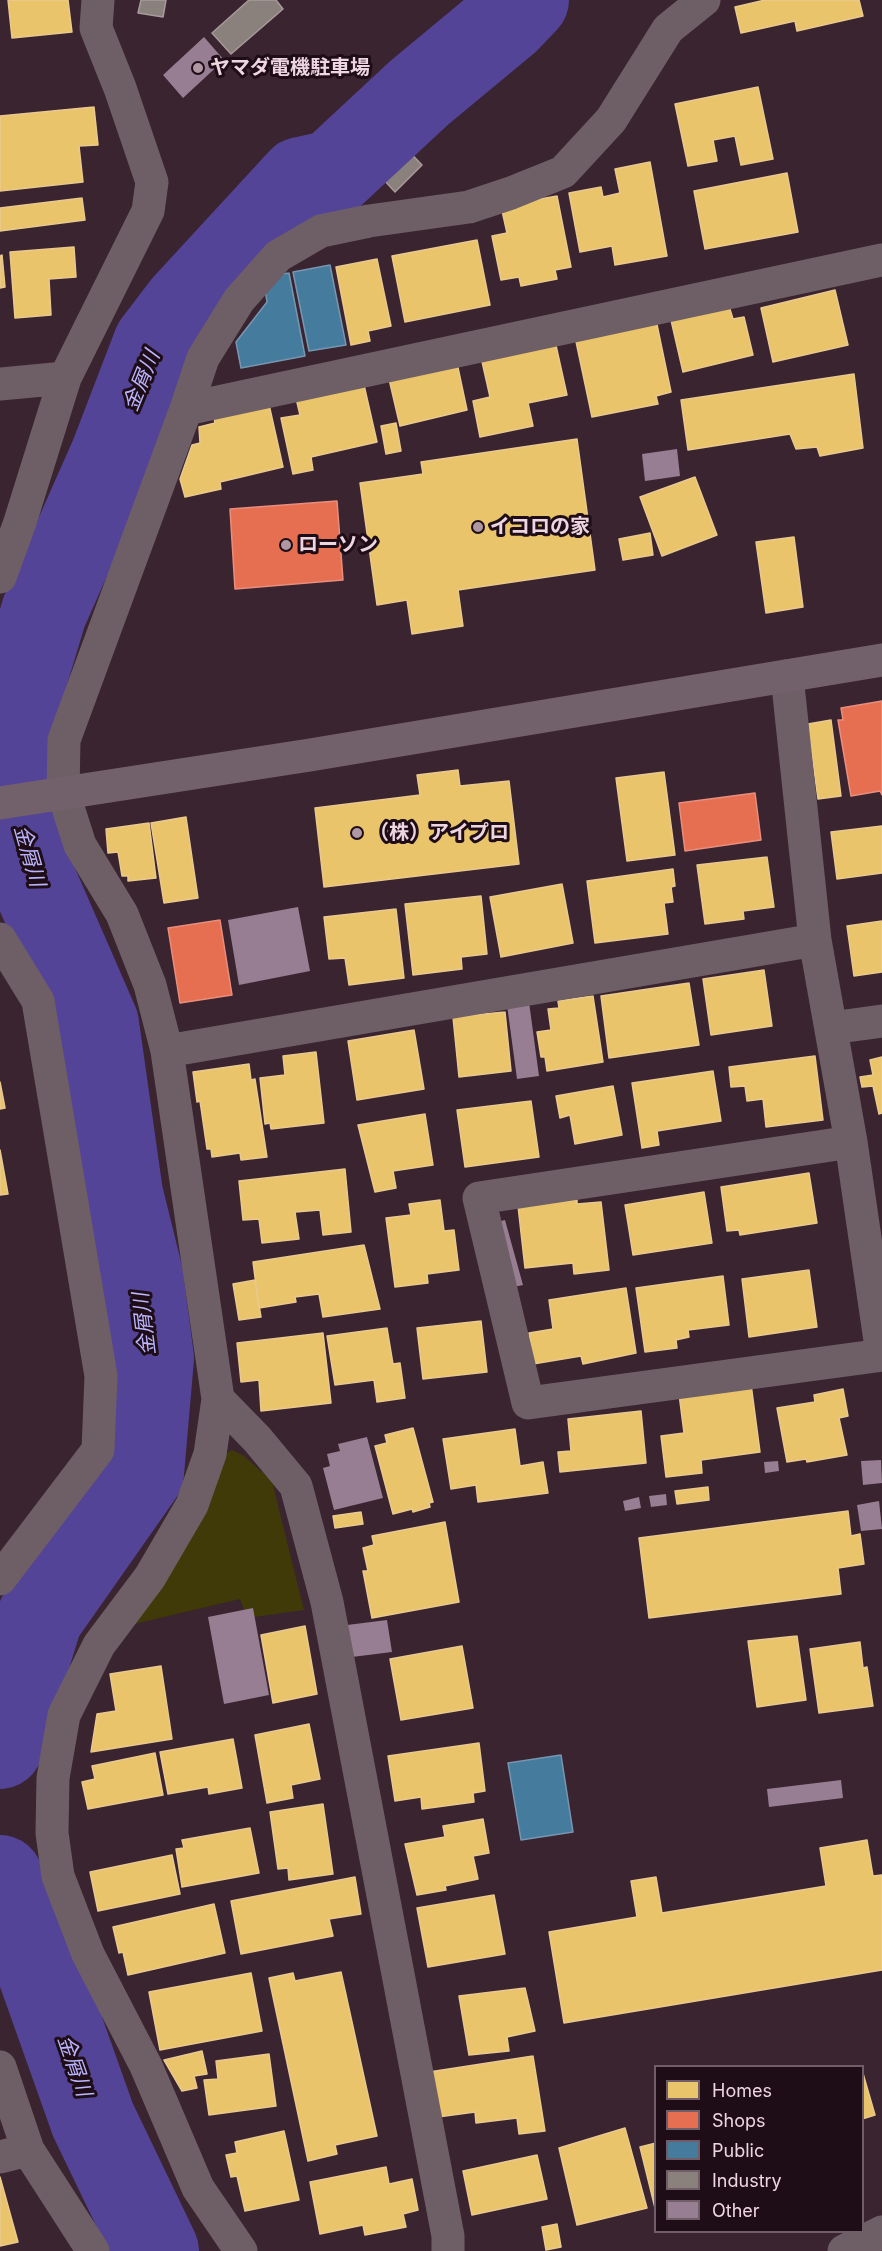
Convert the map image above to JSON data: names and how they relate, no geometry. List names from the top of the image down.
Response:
{
  "water": ["金屑川"],
  "places": [
    "ヤマダ電機駐車場",
    "イコロの家",
    "ローソン",
    "（株）アイプロ"
  ],
  "legend": [
    "Homes",
    "Shops",
    "Public",
    "Industry",
    "Other"
  ]
}
